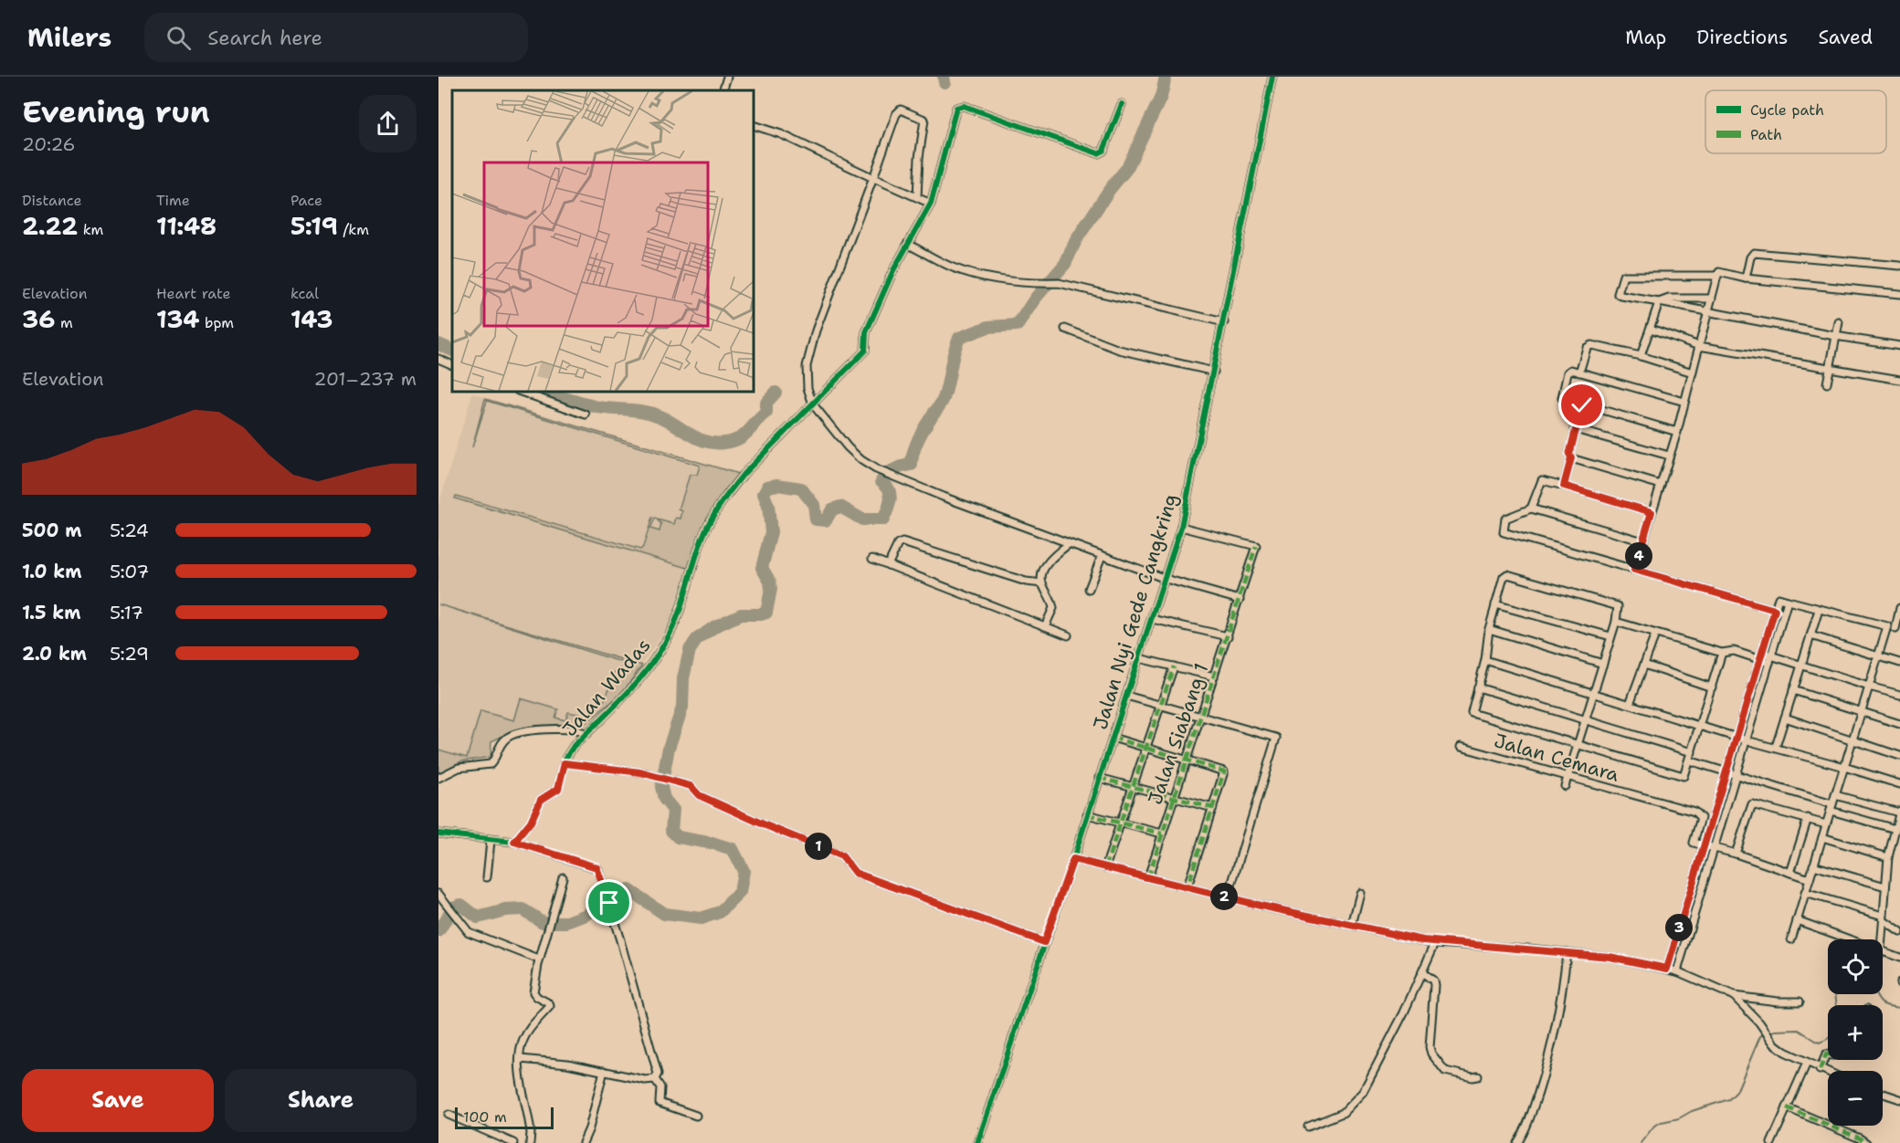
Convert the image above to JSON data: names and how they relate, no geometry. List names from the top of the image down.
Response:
{
  "streets": {
    "street": [
      "Jalan Nyi Gede Cangkring",
      "Jalan Wadas",
      "Jalan Siabang 1",
      "Jalan Cemara"
    ]
  },
  "crossings": [
    ["Jalan Nyi Gede Cangkring", "Jalan Siabang 1"]
  ],
  "legend": ["Cycle path", "Path"],
  "scale_bar": "100 m",
  "page": {
    "header": "Milers",
    "search": "Search here",
    "nav": ["Map", "Directions", "Saved"],
    "heading": ["Evening run", "20:26"],
    "stats": [
      ["Distance", "2.22 km"],
      ["Time", "11:48"],
      ["Pace", "5:19 /km"],
      ["Elevation", "36 m"],
      ["Heart rate", "134 bpm"],
      ["kcal", "143"]
    ],
    "chart": ["Elevation", "201–237 m"],
    "list": [
      {
        "name": "500 m",
        "note": "5:24"
      },
      {
        "name": "1.0 km",
        "note": "5:07"
      },
      {
        "name": "1.5 km",
        "note": "5:17"
      },
      {
        "name": "2.0 km",
        "note": "5:29"
      }
    ],
    "pins": [
      "4",
      "1",
      "2",
      "3"
    ],
    "map_buttons": ["+", "−"],
    "buttons": ["Save", "Share"],
    "scale": "100 m"
  }
}
